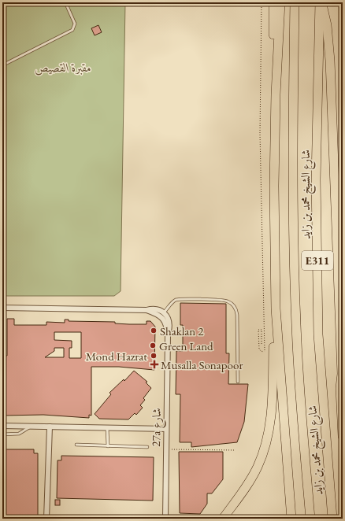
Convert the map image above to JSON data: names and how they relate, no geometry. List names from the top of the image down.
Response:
{
  "streets": {
    "highway": ["شارع الشيخ محمد بن زايد", "E311"],
    "street": ["27a شارع"]
  },
  "parks": ["مقبرة القصيص"],
  "places": {
    "other": ["Shaklan 2", "Green Land", "Mond Hazrat"],
    "health": ["Musalla Sonapoor"]
  }
}
